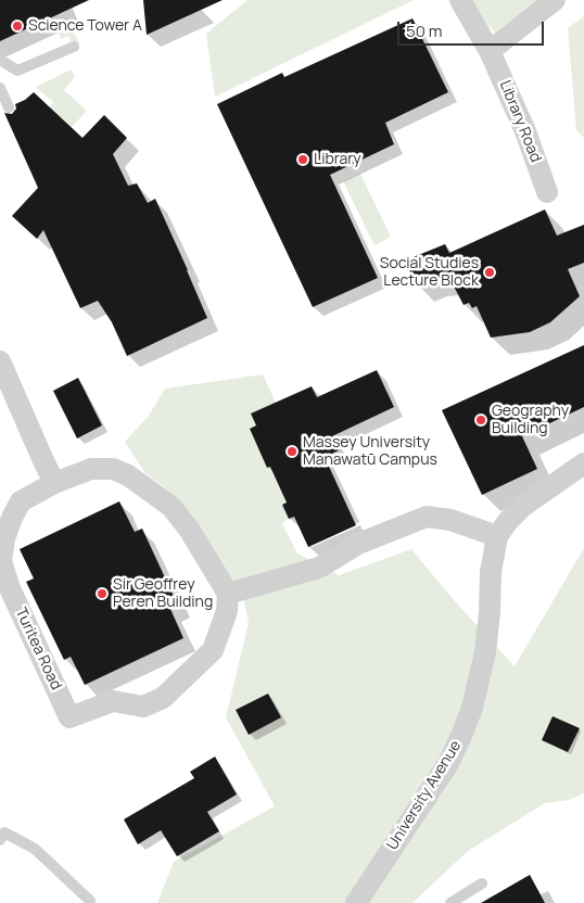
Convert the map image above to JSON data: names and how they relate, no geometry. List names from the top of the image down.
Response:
{
  "streets": {
    "street": ["Library Road", "Turitea Road", "University Avenue"]
  },
  "places": [
    "Science Tower A",
    "Library",
    "Social Studies Lecture Block",
    "Geography Building",
    "Massey University Manawatū Campus",
    "Sir Geoffrey Peren Building"
  ],
  "scale_bar": "50 m"
}
